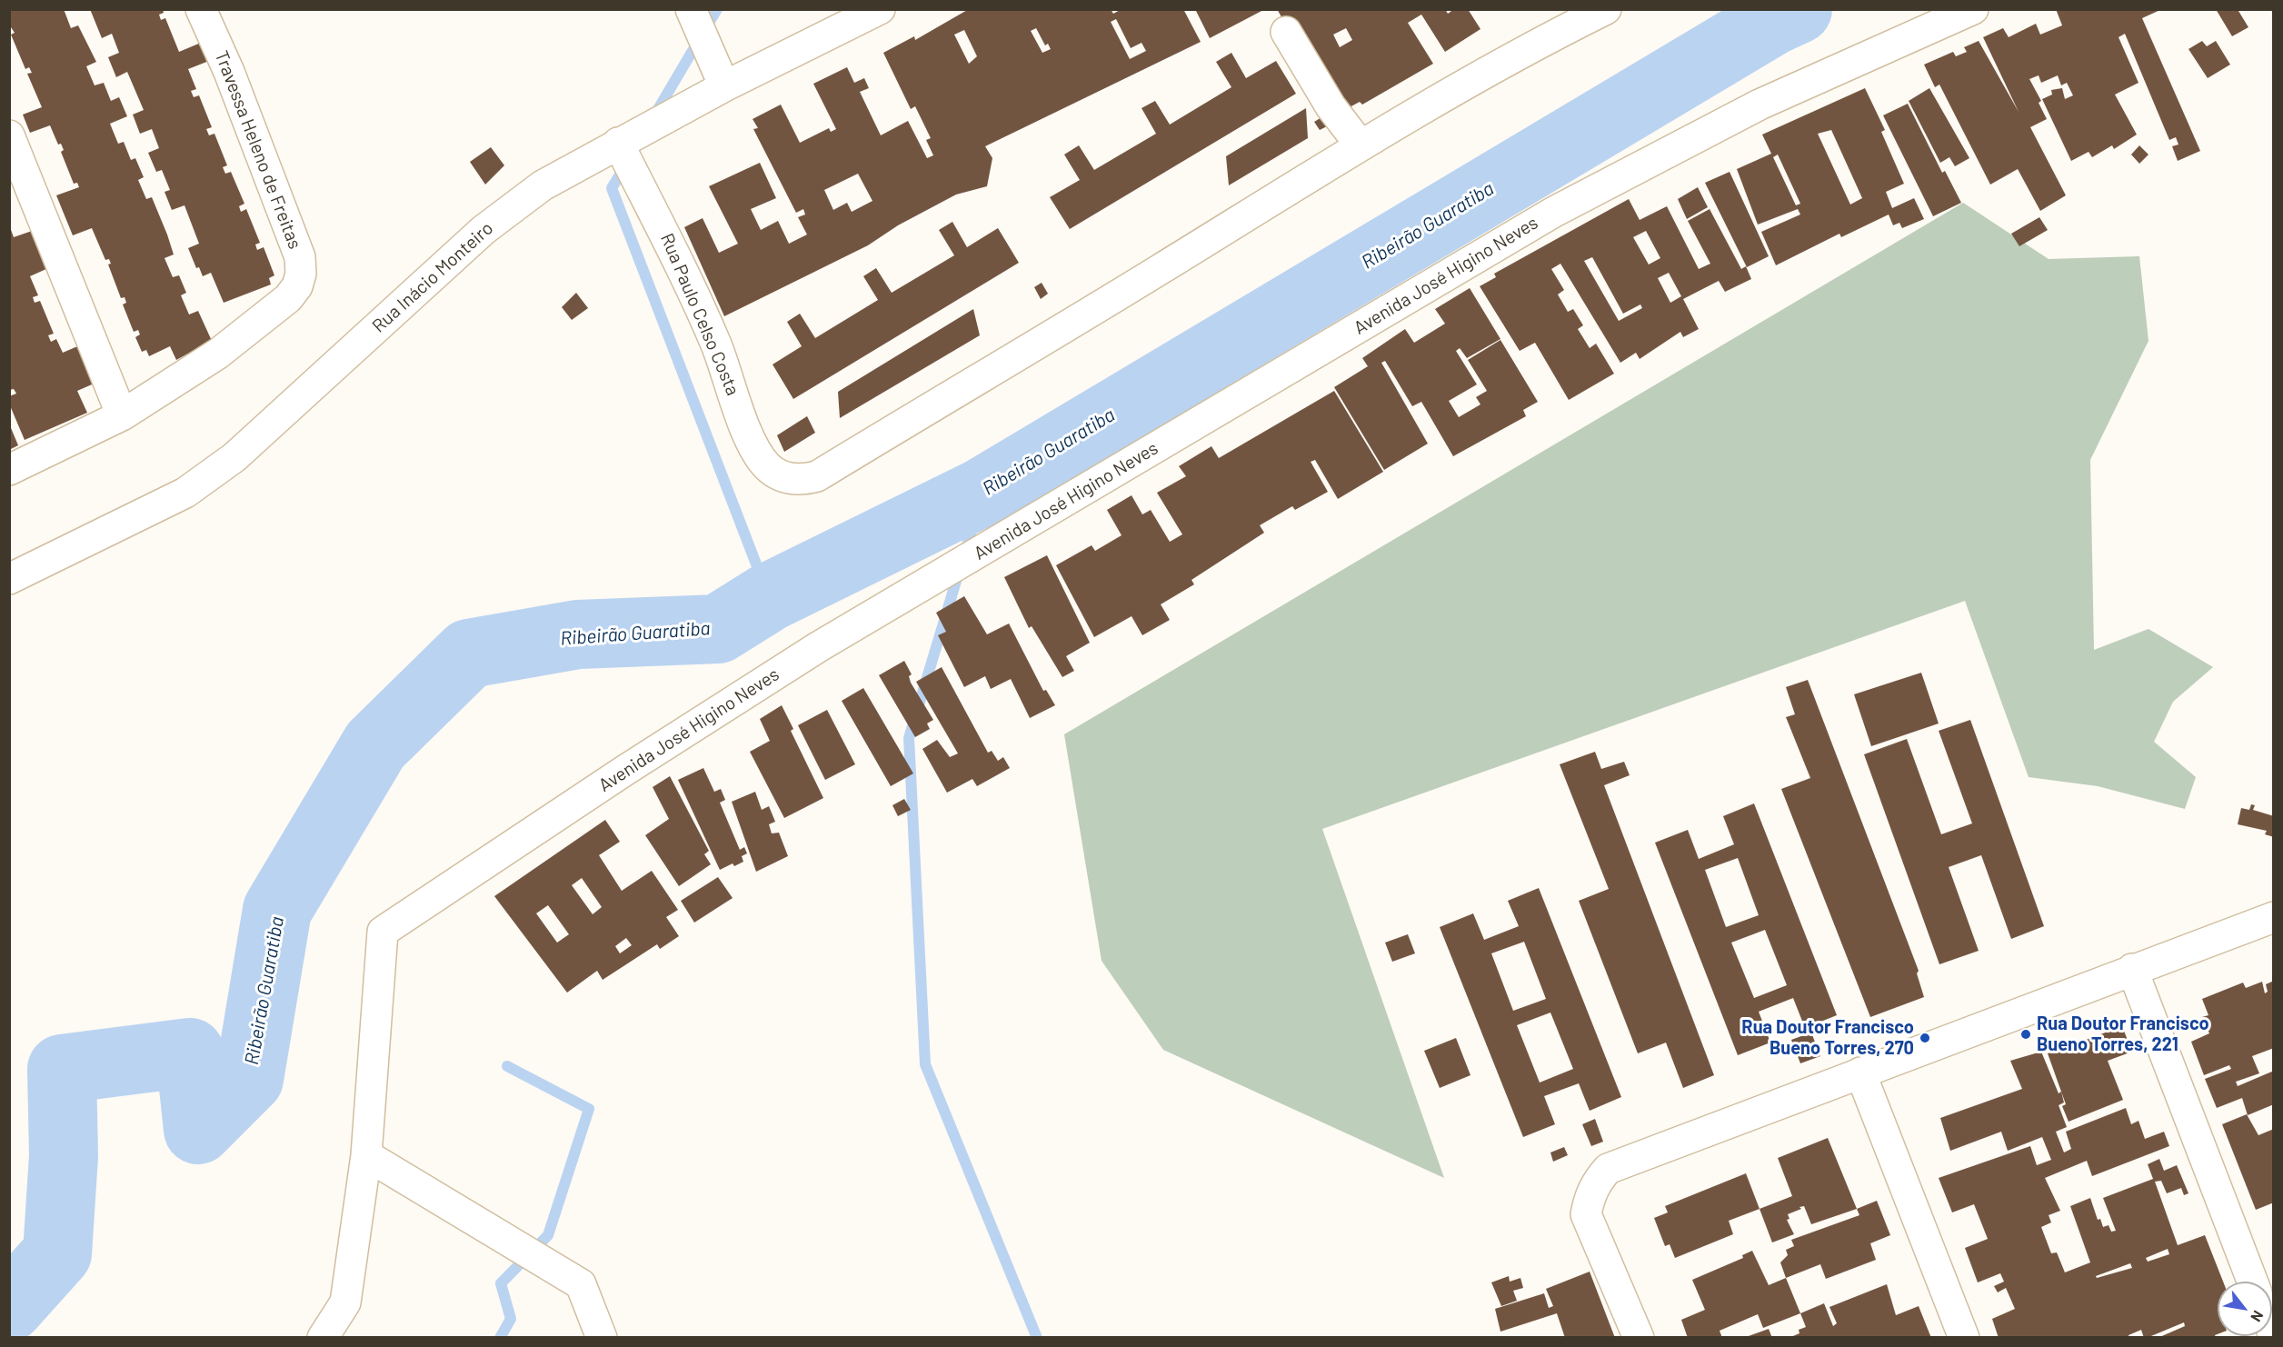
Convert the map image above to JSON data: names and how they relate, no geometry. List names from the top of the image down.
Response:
{
  "streets": {
    "street": [
      "Travessa Heleno de Freitas",
      "Avenida José Higino Neves",
      "Rua Inácio Monteiro",
      "Rua Paulo Celso Costa"
    ]
  },
  "crossings": [
    ["Rua Inácio Monteiro", "Rua Paulo Celso Costa"]
  ],
  "water": ["Ribeirão Guaratiba"],
  "places": ["Rua Doutor Francisco Bueno Torres, 221", "Rua Doutor Francisco Bueno Torres, 270"],
  "north": "bottom right"
}
